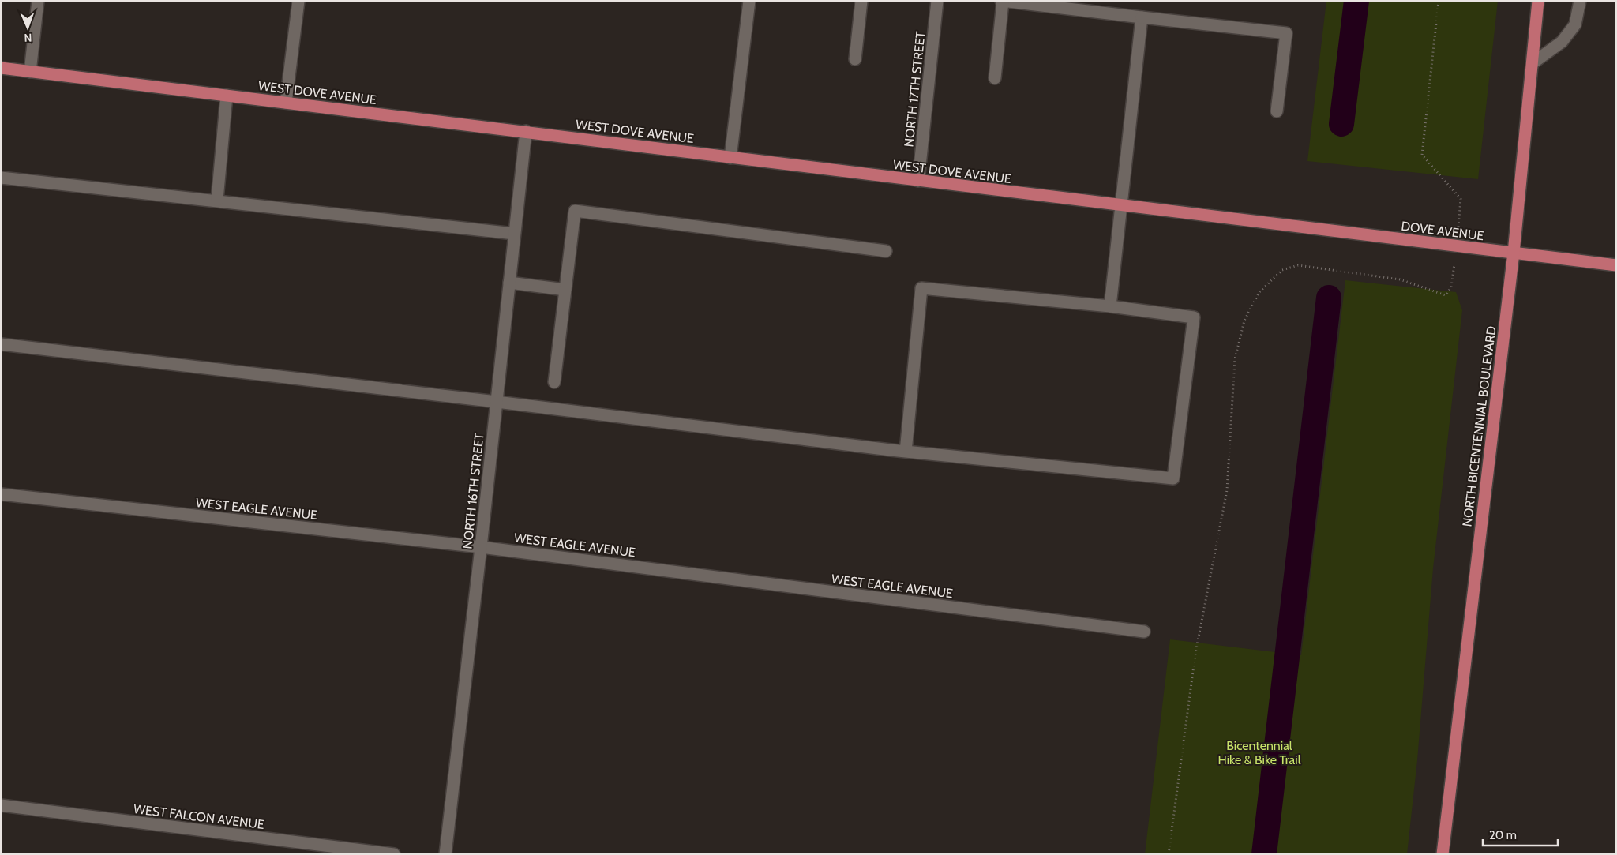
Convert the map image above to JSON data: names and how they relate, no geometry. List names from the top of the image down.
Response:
{
  "streets": {
    "main road": ["WEST DOVE AVENUE", "DOVE AVENUE", "NORTH BICENTENNIAL BOULEVARD"],
    "street": [
      "NORTH 17TH STREET",
      "NORTH 16TH STREET",
      "WEST EAGLE AVENUE",
      "WEST FALCON AVENUE"
    ]
  },
  "crossings": [
    ["NORTH 17TH STREET", "WEST DOVE AVENUE"],
    ["WEST DOVE AVENUE", "DOVE AVENUE"],
    ["WEST DOVE AVENUE", "NORTH 16TH STREET"],
    ["DOVE AVENUE", "NORTH BICENTENNIAL BOULEVARD"],
    ["NORTH 16TH STREET", "WEST EAGLE AVENUE"]
  ],
  "parks": ["Bicentennial Hike & Bike Trail"],
  "scale_bar": "20 m",
  "north": "bottom"
}
